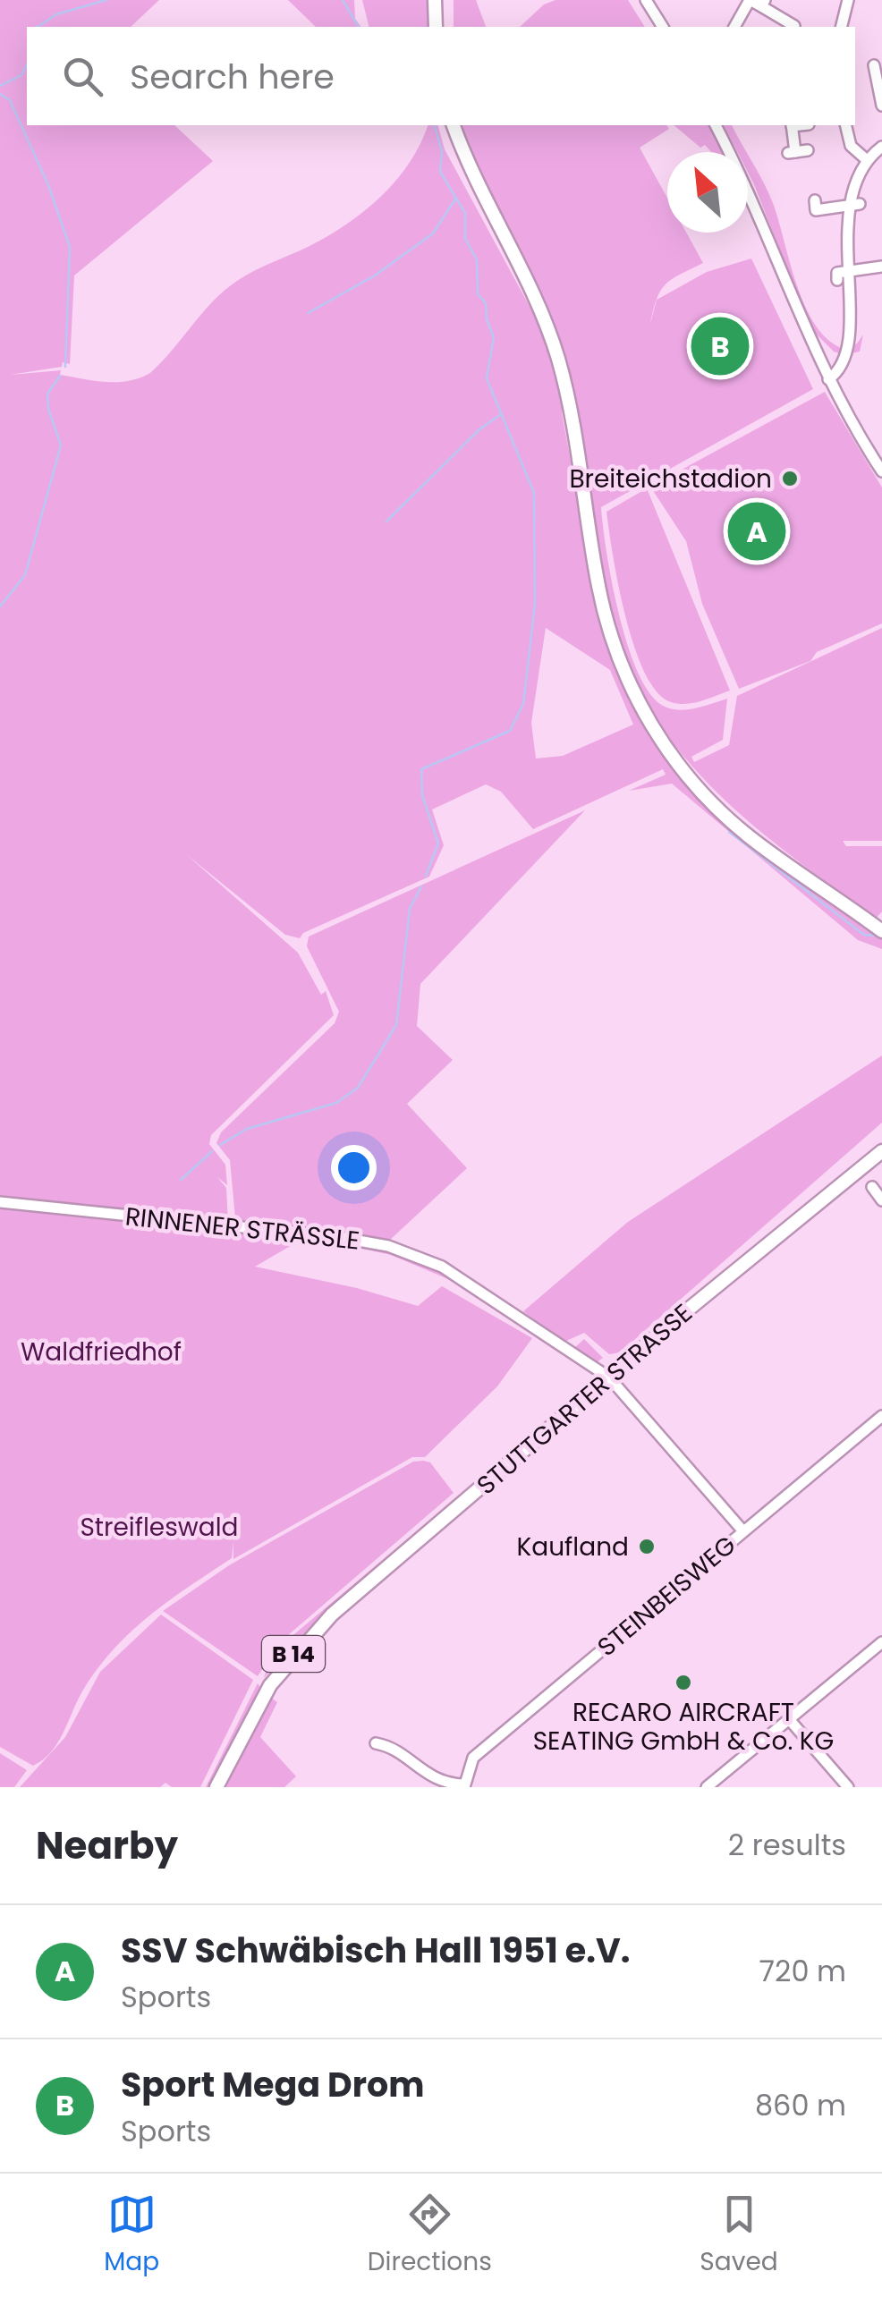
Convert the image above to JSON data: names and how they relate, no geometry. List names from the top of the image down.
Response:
{
  "streets": {
    "main road": ["STUTTGARTER STRASSE", "B 14"],
    "street": ["RINNENER STRÄSSLE", "STEINBEISWEG"]
  },
  "crossings": [
    ["RINNENER STRÄSSLE", "STUTTGARTER STRASSE"],
    ["RINNENER STRÄSSLE", "STEINBEISWEG"]
  ],
  "parks": ["Waldfriedhof", "Streifleswald"],
  "places": ["Breiteichstadion", "Kaufland", "RECARO AIRCRAFT SEATING GmbH & Co. KG"],
  "north": "top left",
  "page": {
    "search": "Search here",
    "pins": ["B", "A"],
    "heading": ["Nearby", "2 results"],
    "list": [
      {
        "mark": "A",
        "name": "SSV Schwäbisch Hall 1951 e.V.",
        "note": "Sports",
        "value": "720 m"
      },
      {
        "mark": "B",
        "name": "Sport Mega Drom",
        "note": "Sports",
        "value": "860 m"
      }
    ],
    "nav": ["Map", "Directions", "Saved"]
  }
}
